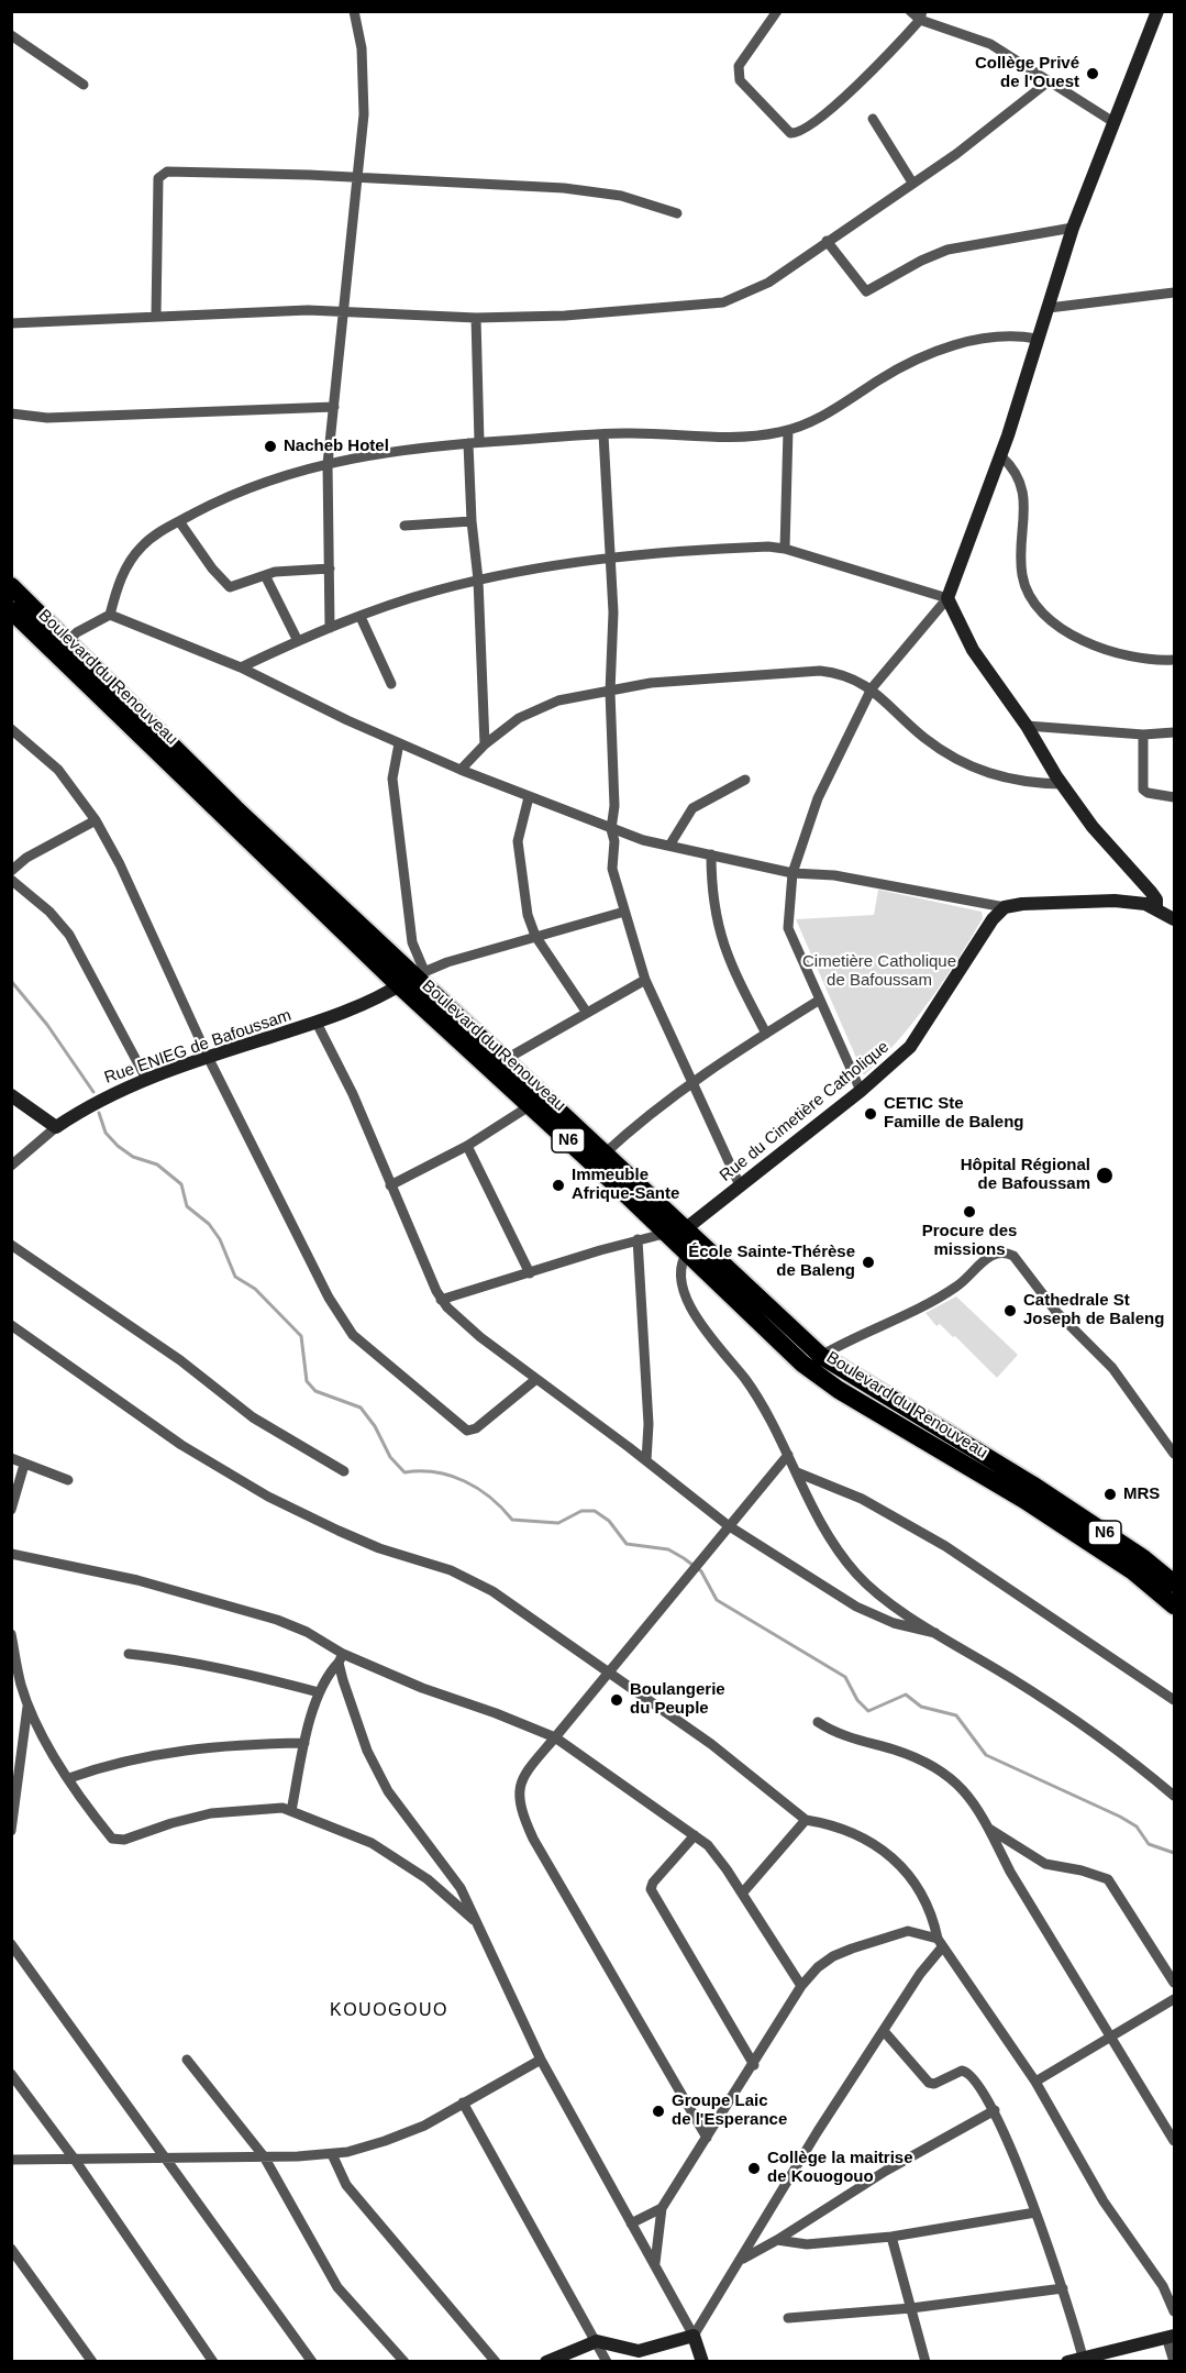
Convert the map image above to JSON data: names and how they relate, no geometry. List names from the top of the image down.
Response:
{
  "streets": {
    "highway": ["Boulevard du Renouveau", "N6"],
    "street": ["Rue ENIEG de Bafoussam", "Rue du Cimetière Catholique"]
  },
  "crossings": [
    ["Boulevard du Renouveau", "Rue ENIEG de Bafoussam"],
    ["Boulevard du Renouveau", "Rue du Cimetière Catholique"],
    ["Boulevard du Renouveau", "N6"]
  ],
  "districts": ["KOUOGOUO"],
  "parks": ["Cimetière Catholique de Bafoussam"],
  "places": [
    "Collège Privé de l'Ouest",
    "Nacheb Hotel",
    "CETIC Ste Famille de Baleng",
    "Hôpital Régional de Bafoussam",
    "Immeuble Afrique-Sante",
    "Procure des missions",
    "École Sainte-Thérèse de Baleng",
    "Cathedrale St Joseph de Baleng",
    "MRS",
    "Boulangerie du Peuple",
    "Groupe Laic de l'Esperance",
    "Collège la maitrise de Kouogouo"
  ]
}
